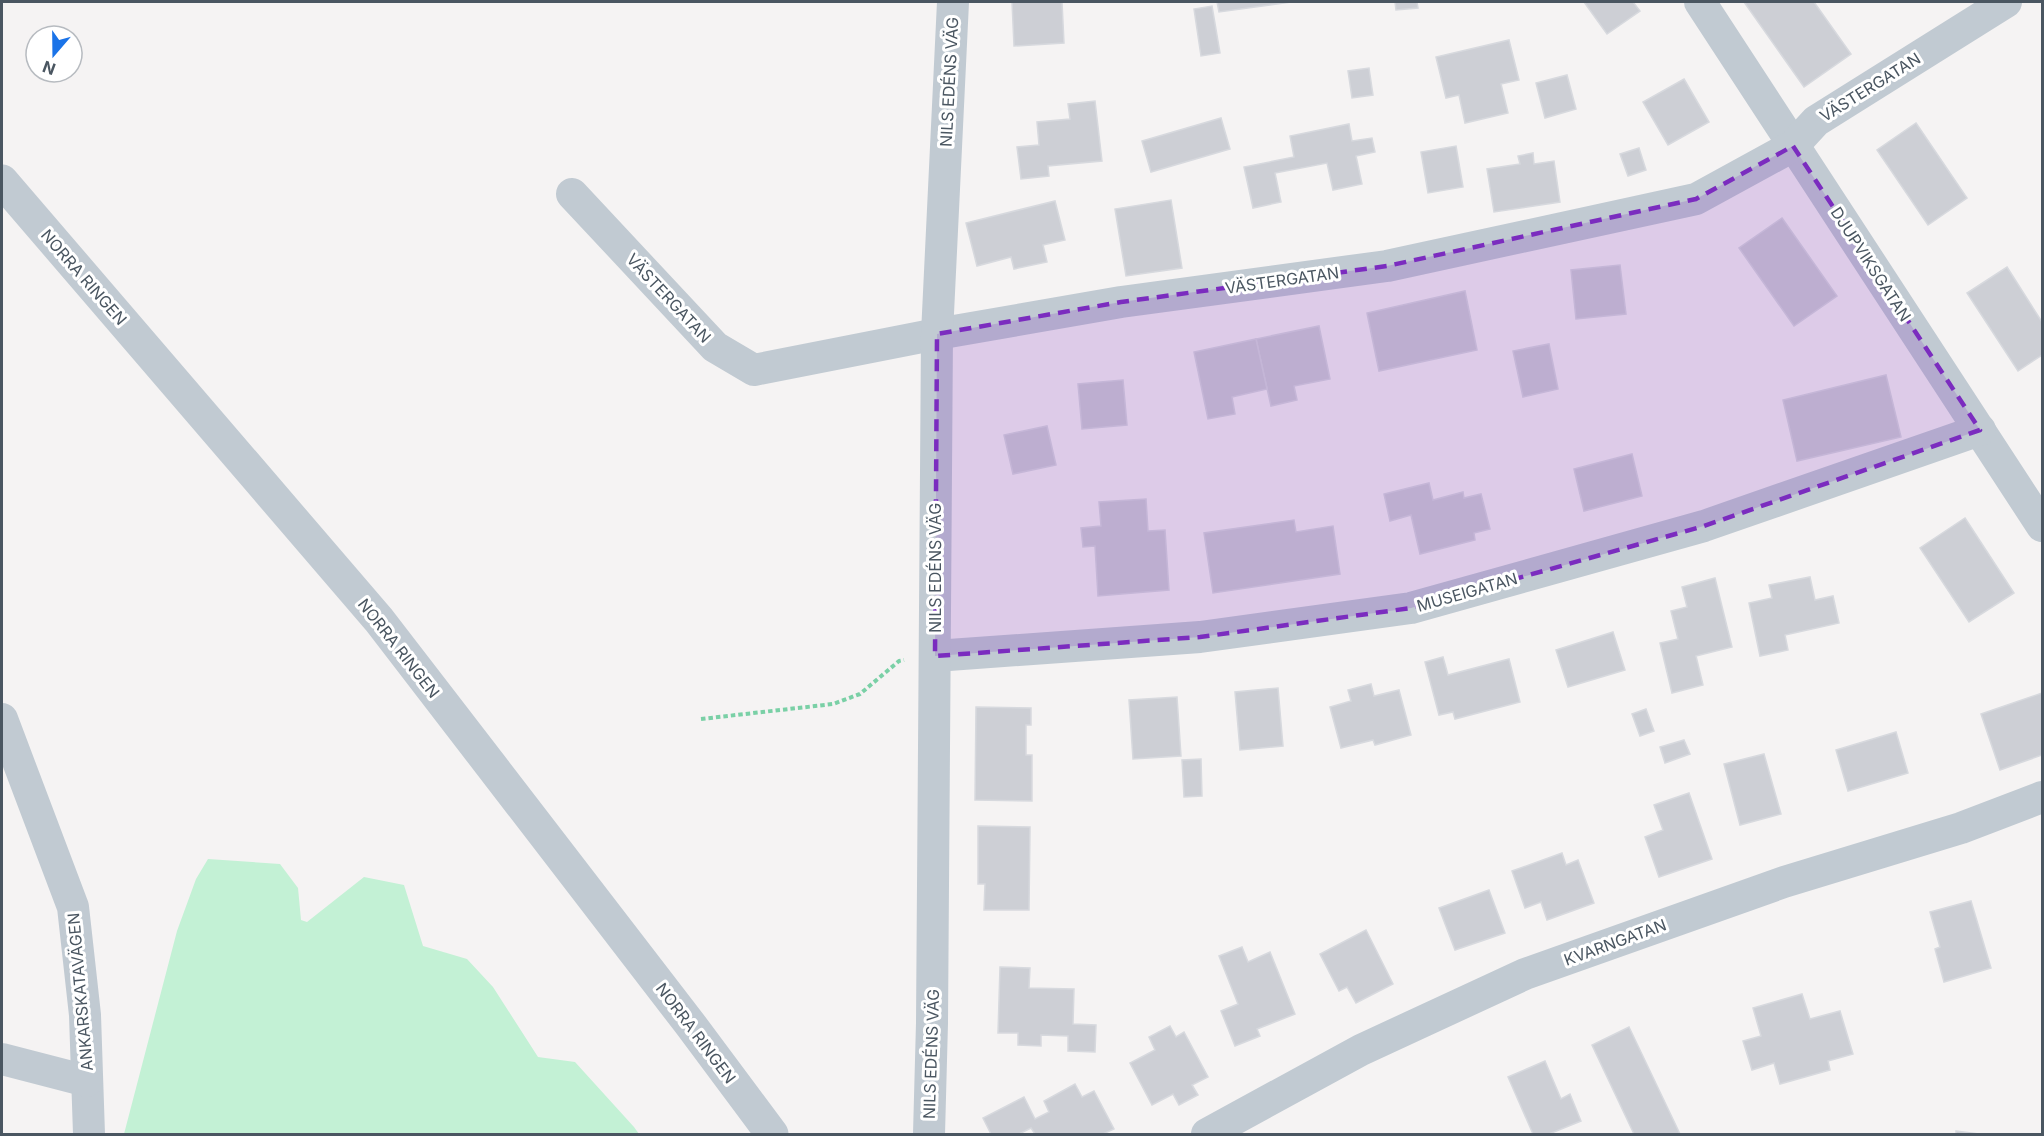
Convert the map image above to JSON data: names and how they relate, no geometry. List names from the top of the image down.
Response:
{
  "streets": {
    "street": [
      "NILS EDÉNS VÄG",
      "VÄSTERGATAN",
      "DJUPVIKSGATAN",
      "NORRA RINGEN",
      "MUSEIGATAN",
      "KVARNGATAN",
      "ANKARSKATAVÄGEN"
    ]
  },
  "crossings": [
    ["NILS EDÉNS VÄG", "VÄSTERGATAN"],
    ["NILS EDÉNS VÄG", "MUSEIGATAN"],
    ["VÄSTERGATAN", "DJUPVIKSGATAN"],
    ["DJUPVIKSGATAN", "MUSEIGATAN"]
  ],
  "north": "bottom"
}
